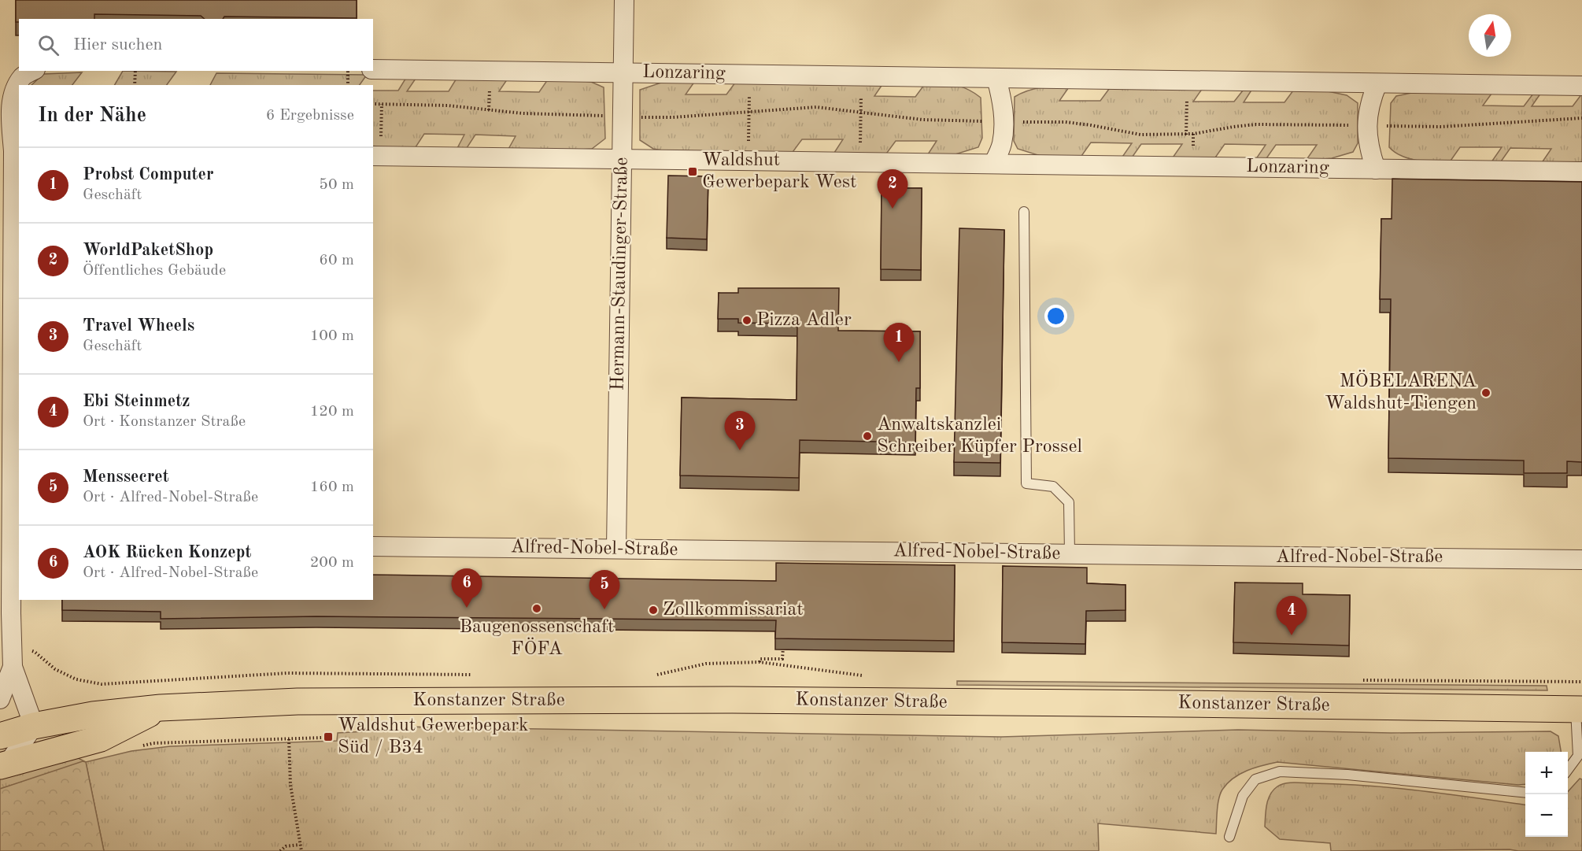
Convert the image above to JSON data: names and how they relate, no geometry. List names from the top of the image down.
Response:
{
  "streets": {
    "main road": ["Konstanzer Straße"],
    "street": ["Lonzaring", "Hermann-Staudinger-Straße", "Alfred-Nobel-Straße"]
  },
  "crossings": [
    ["Lonzaring", "Hermann-Staudinger-Straße"],
    ["Hermann-Staudinger-Straße", "Alfred-Nobel-Straße"]
  ],
  "places": {
    "transit": ["Waldshut Gewerbepark West", "Waldshut Gewerbepark Süd / B34"],
    "other": [
      "Pizza Adler",
      "MÖBELARENA Waldshut-Tiengen",
      "Anwaltskanzlei Schreiber Küpfer Prossel",
      "Baugenossenschaft FÖFA",
      "Zollkommissariat"
    ]
  },
  "north": "top",
  "page": {
    "search": "Hier suchen",
    "heading": ["In der Nähe", "6 Ergebnisse"],
    "list": [
      {
        "mark": "1",
        "name": "Probst Computer",
        "note": "Geschäft",
        "value": "50 m"
      },
      {
        "mark": "2",
        "name": "WorldPaketShop",
        "note": "Öffentliches Gebäude",
        "value": "60 m"
      },
      {
        "mark": "3",
        "name": "Travel Wheels",
        "note": "Geschäft",
        "value": "100 m"
      },
      {
        "mark": "4",
        "name": "Ebi Steinmetz",
        "note": "Ort · Konstanzer Straße",
        "value": "120 m"
      },
      {
        "mark": "5",
        "name": "Menssecret",
        "note": "Ort · Alfred-Nobel-Straße",
        "value": "160 m"
      },
      {
        "mark": "6",
        "name": "AOK Rücken Konzept",
        "note": "Ort · Alfred-Nobel-Straße",
        "value": "200 m"
      }
    ],
    "pins": [
      "2",
      "1",
      "3",
      "6",
      "5",
      "4"
    ],
    "map_buttons": ["+", "−"]
  }
}
